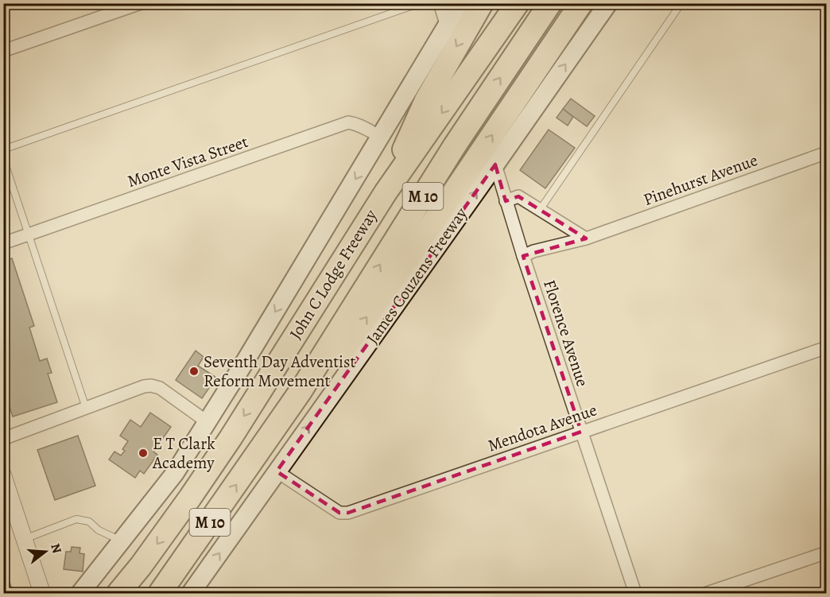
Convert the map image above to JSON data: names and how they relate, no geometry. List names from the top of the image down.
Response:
{
  "streets": {
    "highway": ["M 10", "John C Lodge Freeway"],
    "main road": ["James Couzens Freeway"],
    "street": [
      "Monte Vista Street",
      "Pinehurst Avenue",
      "Florence Avenue",
      "Mendota Avenue"
    ]
  },
  "crossings": [
    ["Pinehurst Avenue", "Florence Avenue"],
    ["James Couzens Freeway", "Florence Avenue"],
    ["James Couzens Freeway", "Mendota Avenue"],
    ["Florence Avenue", "Mendota Avenue"]
  ],
  "places": ["Seventh Day Adventist Reform Movement", "E T Clark Academy"],
  "north": "right"
}
